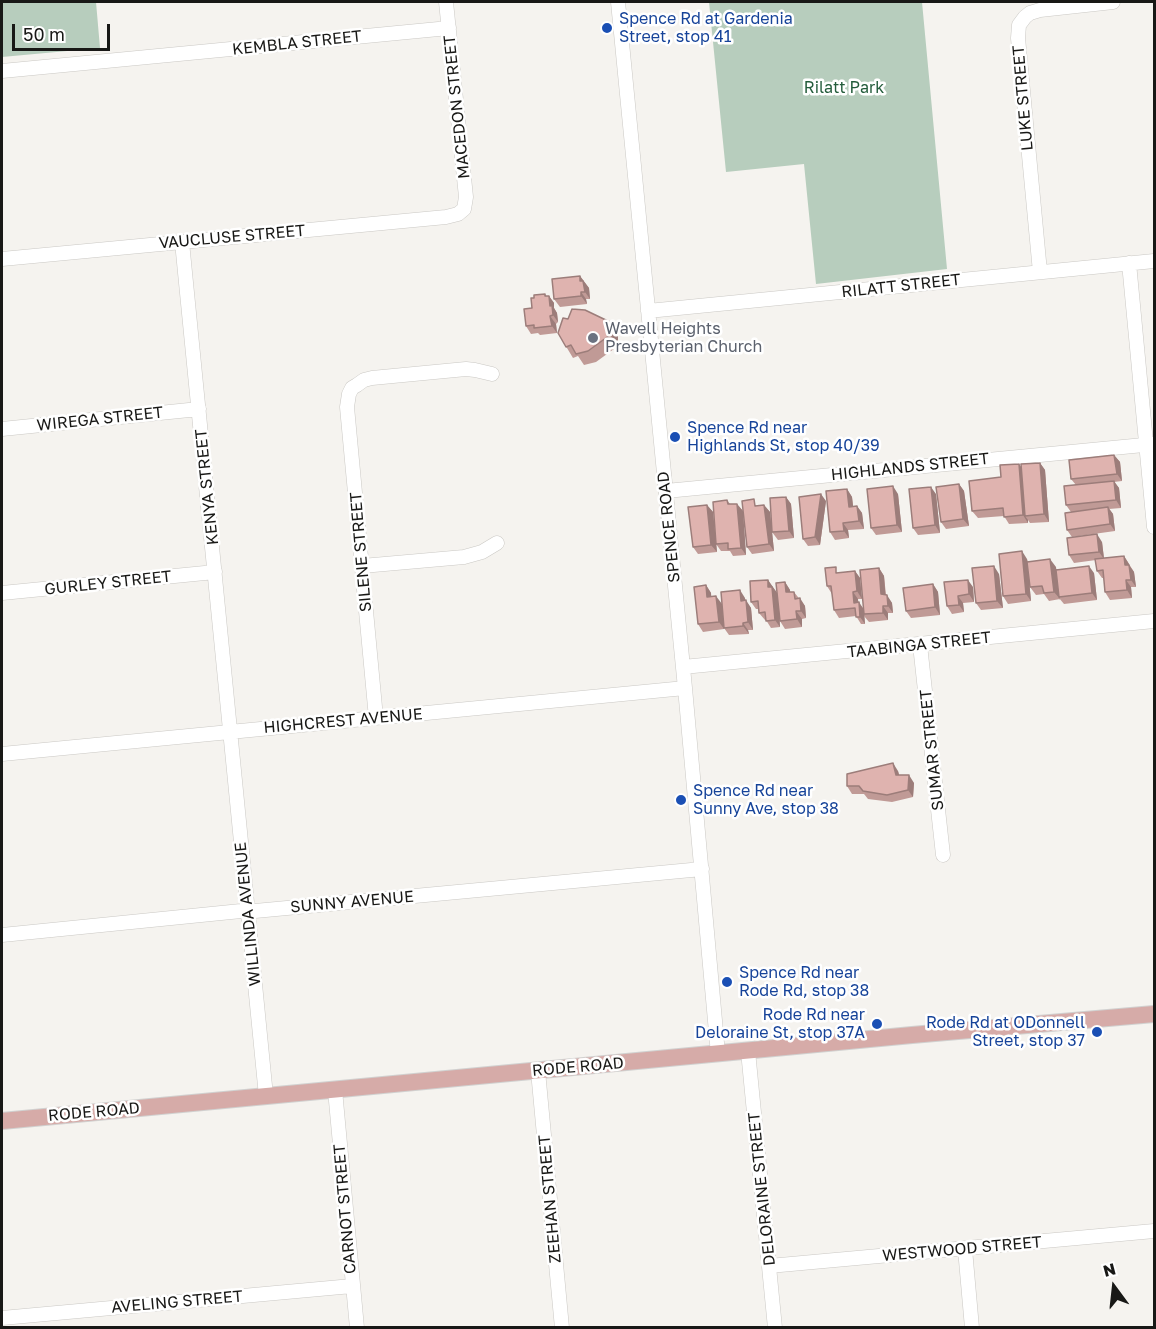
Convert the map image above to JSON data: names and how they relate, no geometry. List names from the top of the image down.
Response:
{
  "streets": {
    "main road": ["RODE ROAD"],
    "street": [
      "KEMBLA STREET",
      "LUKE STREET",
      "MACEDON STREET",
      "VAUCLUSE STREET",
      "RILATT STREET",
      "WIREGA STREET",
      "HIGHLANDS STREET",
      "KENYA STREET",
      "SPENCE ROAD",
      "SILENE STREET",
      "GURLEY STREET",
      "TAABINGA STREET",
      "HIGHCREST AVENUE",
      "SUMAR STREET",
      "SUNNY AVENUE",
      "WILLINDA AVENUE",
      "DELORAINE STREET",
      "ZEEHAN STREET",
      "CARNOT STREET",
      "WESTWOOD STREET",
      "AVELING STREET"
    ]
  },
  "crossings": [
    ["KEMBLA STREET", "MACEDON STREET"],
    ["LUKE STREET", "RILATT STREET"],
    ["MACEDON STREET", "VAUCLUSE STREET"],
    ["VAUCLUSE STREET", "KENYA STREET"],
    ["RILATT STREET", "SPENCE ROAD"],
    ["WIREGA STREET", "KENYA STREET"],
    ["HIGHLANDS STREET", "SPENCE ROAD"],
    ["KENYA STREET", "GURLEY STREET"],
    ["KENYA STREET", "HIGHCREST AVENUE"],
    ["KENYA STREET", "WILLINDA AVENUE"],
    ["SPENCE ROAD", "TAABINGA STREET"],
    ["SPENCE ROAD", "HIGHCREST AVENUE"],
    ["SPENCE ROAD", "SUNNY AVENUE"],
    ["SPENCE ROAD", "RODE ROAD"],
    ["SILENE STREET", "HIGHCREST AVENUE"],
    ["TAABINGA STREET", "SUMAR STREET"],
    ["HIGHCREST AVENUE", "WILLINDA AVENUE"],
    ["SUNNY AVENUE", "WILLINDA AVENUE"],
    ["WILLINDA AVENUE", "RODE ROAD"],
    ["RODE ROAD", "DELORAINE STREET"],
    ["RODE ROAD", "ZEEHAN STREET"],
    ["RODE ROAD", "CARNOT STREET"],
    ["DELORAINE STREET", "WESTWOOD STREET"],
    ["CARNOT STREET", "AVELING STREET"]
  ],
  "parks": ["Rilatt Park"],
  "places": [
    "Spence Rd at Gardenia Street, stop 41",
    "Wavell Heights Presbyterian Church",
    "Spence Rd near Highlands St, stop 40/39",
    "Spence Rd near Sunny Ave, stop 38",
    "Spence Rd near Rode Rd, stop 38",
    "Rode Rd near Deloraine St, stop 37A",
    "Rode Rd at ODonnell Street, stop 37"
  ],
  "scale_bar": "50 m",
  "north": "top"
}
